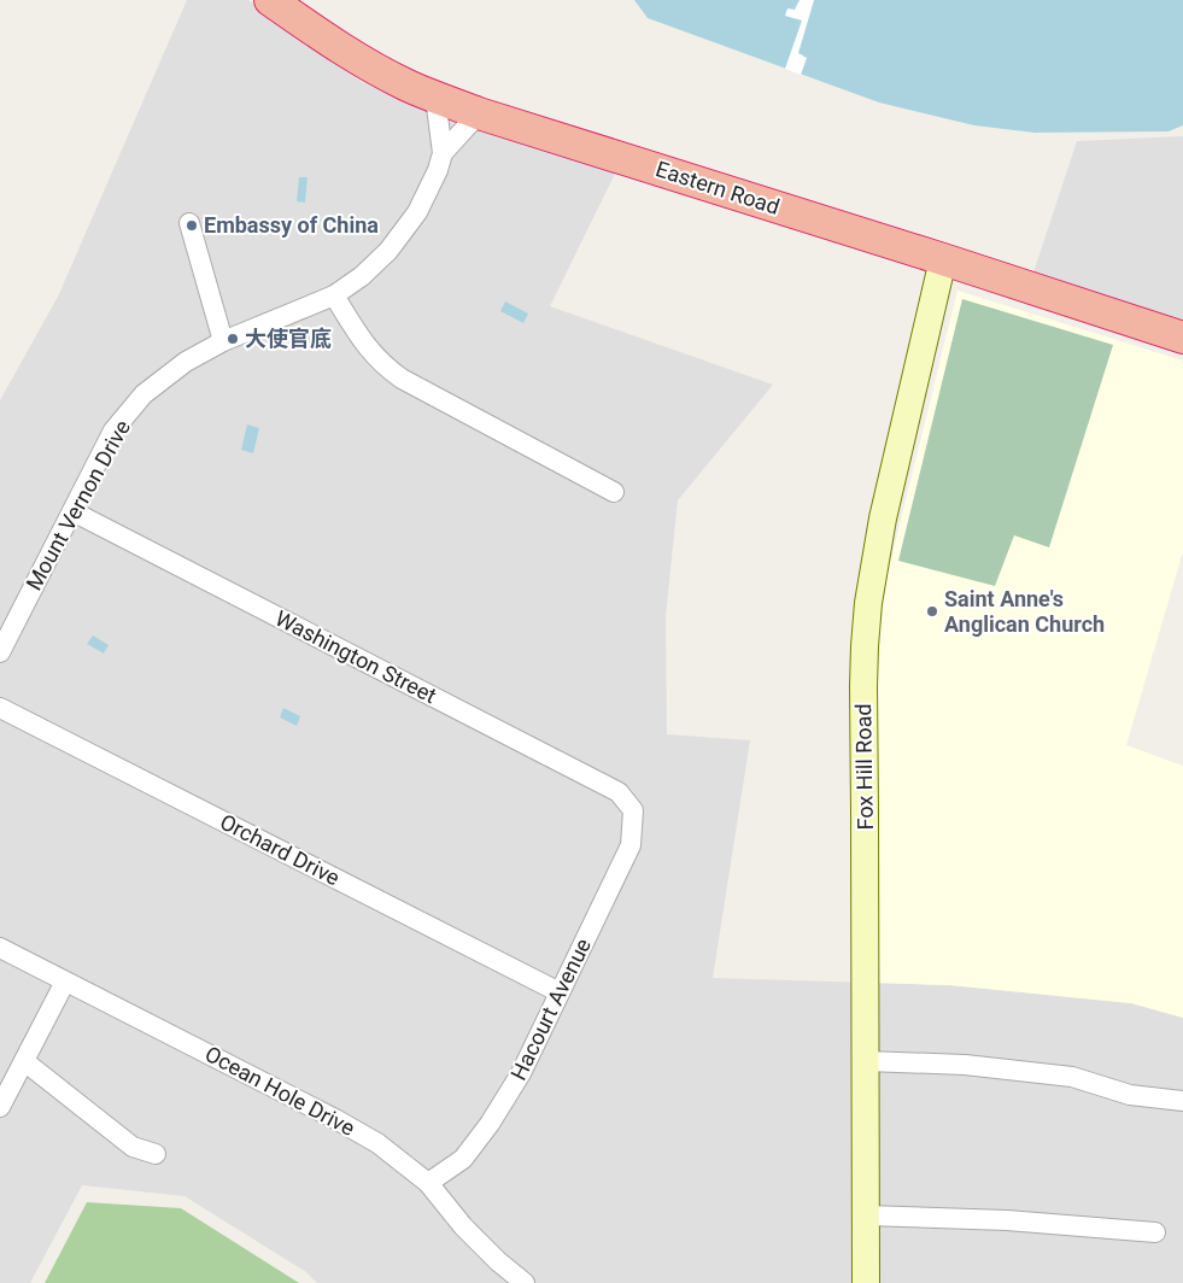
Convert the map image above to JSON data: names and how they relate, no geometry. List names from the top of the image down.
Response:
{
  "streets": {
    "highway": ["Eastern Road"],
    "main road": ["Fox Hill Road"],
    "street": [
      "Mount Vernon Drive",
      "Washington Street",
      "Orchard Drive",
      "Hacourt Avenue",
      "Ocean Hole Drive"
    ]
  },
  "crossings": [
    ["Eastern Road", "Fox Hill Road"],
    ["Mount Vernon Drive", "Washington Street"],
    ["Washington Street", "Hacourt Avenue"],
    ["Orchard Drive", "Hacourt Avenue"],
    ["Hacourt Avenue", "Ocean Hole Drive"]
  ],
  "places": ["Embassy of China", "大使官底", "Saint Anne's Anglican Church"]
}
